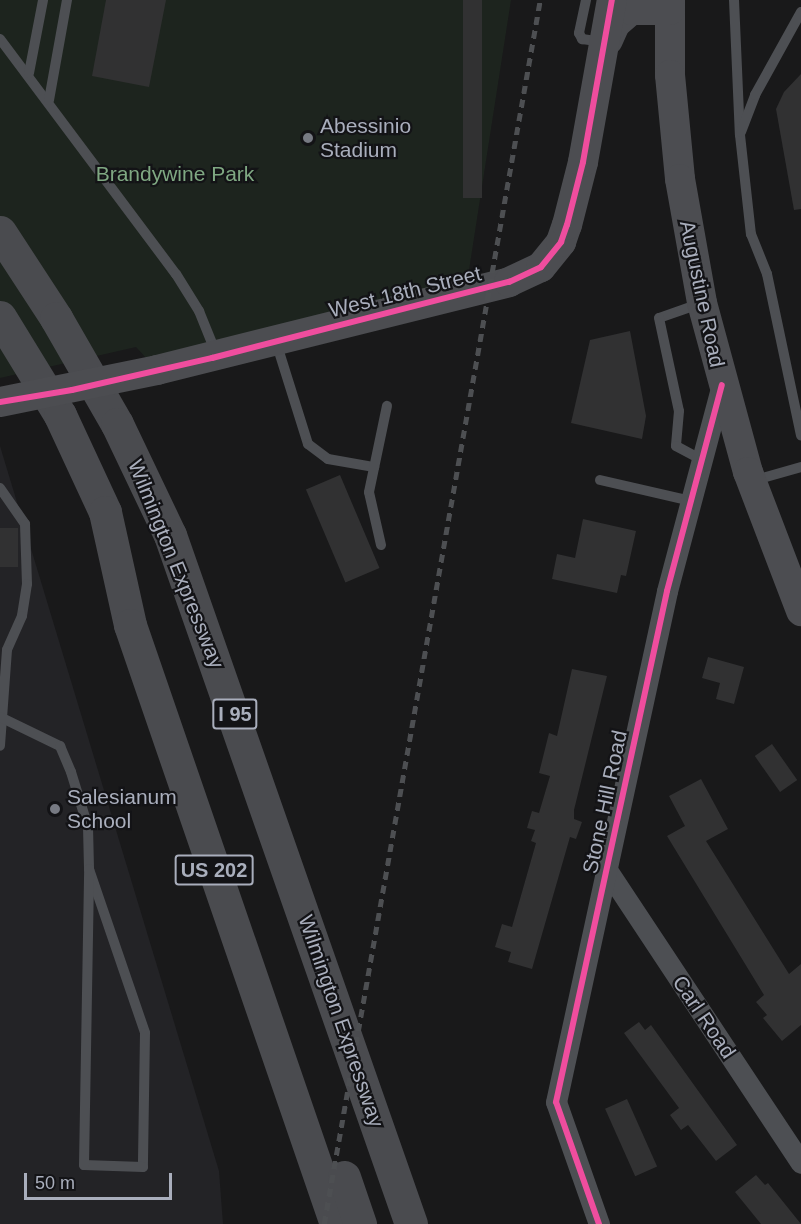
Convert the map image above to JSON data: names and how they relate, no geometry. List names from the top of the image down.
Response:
{
  "streets": {
    "highway": ["Wilmington Expressway", "I 95", "US 202"],
    "street": [
      "West 18th Street",
      "Augustine Road",
      "Stone Hill Road",
      "Carl Road"
    ]
  },
  "crossings": [
    ["West 18th Street", "Augustine Road"],
    ["Augustine Road", "Stone Hill Road"],
    ["I 95", "US 202"],
    ["Stone Hill Road", "Carl Road"]
  ],
  "parks": ["Brandywine Park"],
  "places": ["Abessinio Stadium", "Salesianum School"],
  "scale_bar": "50 m"
}
